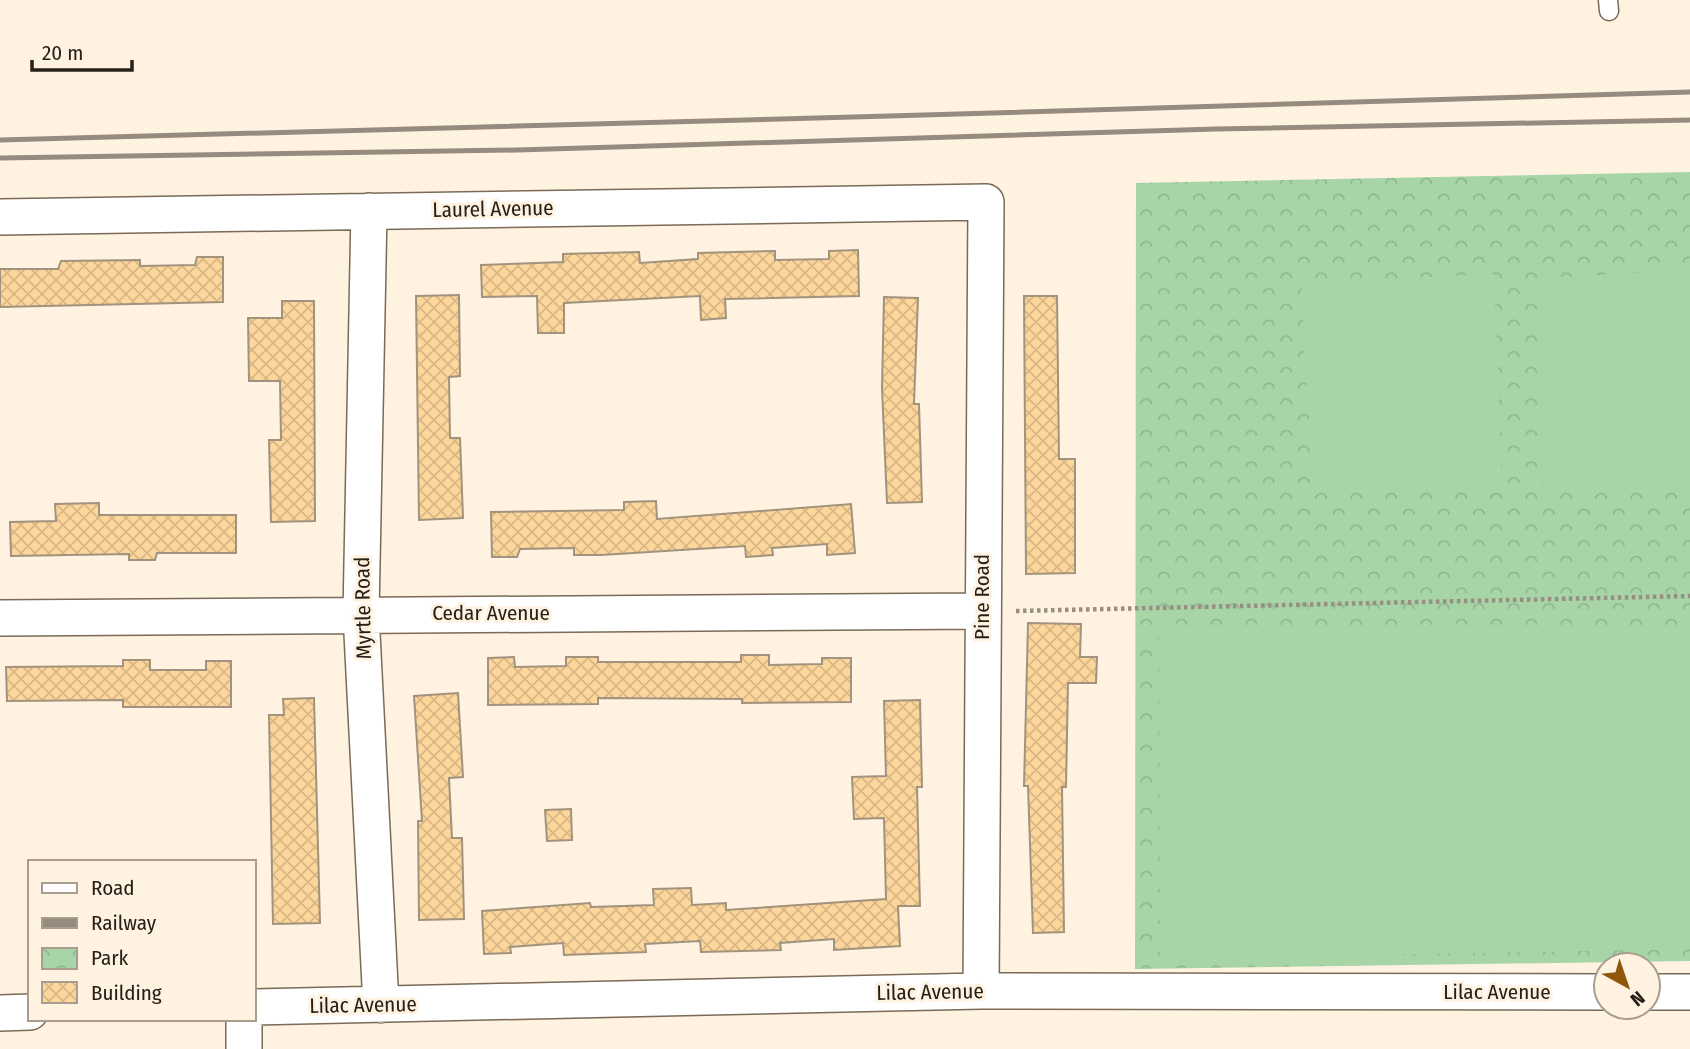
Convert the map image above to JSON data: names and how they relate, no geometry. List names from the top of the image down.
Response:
{
  "streets": {
    "street": [
      "Laurel Avenue",
      "Pine Road",
      "Myrtle Road",
      "Cedar Avenue",
      "Lilac Avenue"
    ]
  },
  "crossings": [
    ["Laurel Avenue", "Pine Road"],
    ["Laurel Avenue", "Myrtle Road"],
    ["Pine Road", "Cedar Avenue"],
    ["Pine Road", "Lilac Avenue"],
    ["Myrtle Road", "Cedar Avenue"],
    ["Myrtle Road", "Lilac Avenue"]
  ],
  "legend": [
    "Road",
    "Railway",
    "Park",
    "Building"
  ],
  "scale_bar": "20 m",
  "north": "bottom right"
}
